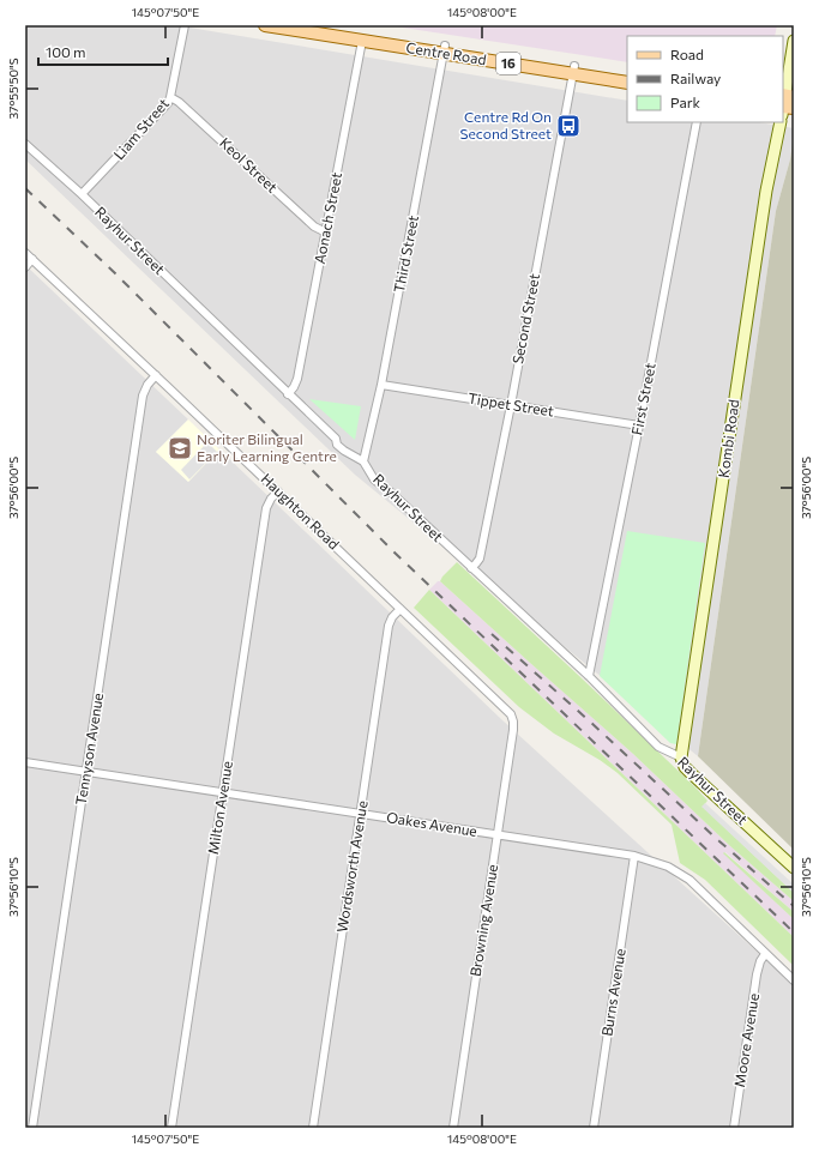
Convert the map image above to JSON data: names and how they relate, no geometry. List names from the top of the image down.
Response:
{
  "streets": {
    "main road": [
      "Centre Road",
      "16",
      "Rayhur Street",
      "Kombi Road"
    ],
    "street": [
      "Liam Street",
      "Keol Street",
      "Aonach Street",
      "Third Street",
      "Second Street",
      "First Street",
      "Tippet Street",
      "Haughton Road",
      "Tennyson Avenue",
      "Milton Avenue",
      "Oakes Avenue",
      "Wordsworth Avenue",
      "Browning Avenue",
      "Burns Avenue",
      "Moore Avenue"
    ]
  },
  "crossings": [
    ["Centre Road", "Aonach Street"],
    ["Centre Road", "Third Street"],
    ["Centre Road", "Second Street"],
    ["Liam Street", "Keol Street"],
    ["Liam Street", "Rayhur Street"],
    ["Keol Street", "Aonach Street"],
    ["Aonach Street", "Rayhur Street"],
    ["Rayhur Street", "Third Street"],
    ["Rayhur Street", "Second Street"],
    ["Rayhur Street", "First Street"],
    ["Rayhur Street", "Kombi Road"],
    ["Third Street", "Tippet Street"],
    ["Second Street", "Tippet Street"],
    ["First Street", "Tippet Street"],
    ["Haughton Road", "Tennyson Avenue"],
    ["Haughton Road", "Milton Avenue"],
    ["Haughton Road", "Wordsworth Avenue"],
    ["Haughton Road", "Browning Avenue"],
    ["Tennyson Avenue", "Oakes Avenue"],
    ["Milton Avenue", "Oakes Avenue"],
    ["Oakes Avenue", "Wordsworth Avenue"],
    ["Oakes Avenue", "Browning Avenue"],
    ["Oakes Avenue", "Burns Avenue"],
    ["Oakes Avenue", "Moore Avenue"]
  ],
  "places": {
    "bus stop": ["Centre Rd On Second Street"],
    "school or university": ["Noriter Bilingual Early Learning Centre"]
  },
  "legend": ["Road", "Railway", "Park"],
  "scale_bar": "100 m",
  "coordinates": [
    "145°07'50\"E",
    "145°08'00\"E",
    "37°55'50\"S",
    "37°56'00\"S",
    "37°56'10\"S"
  ]
}
